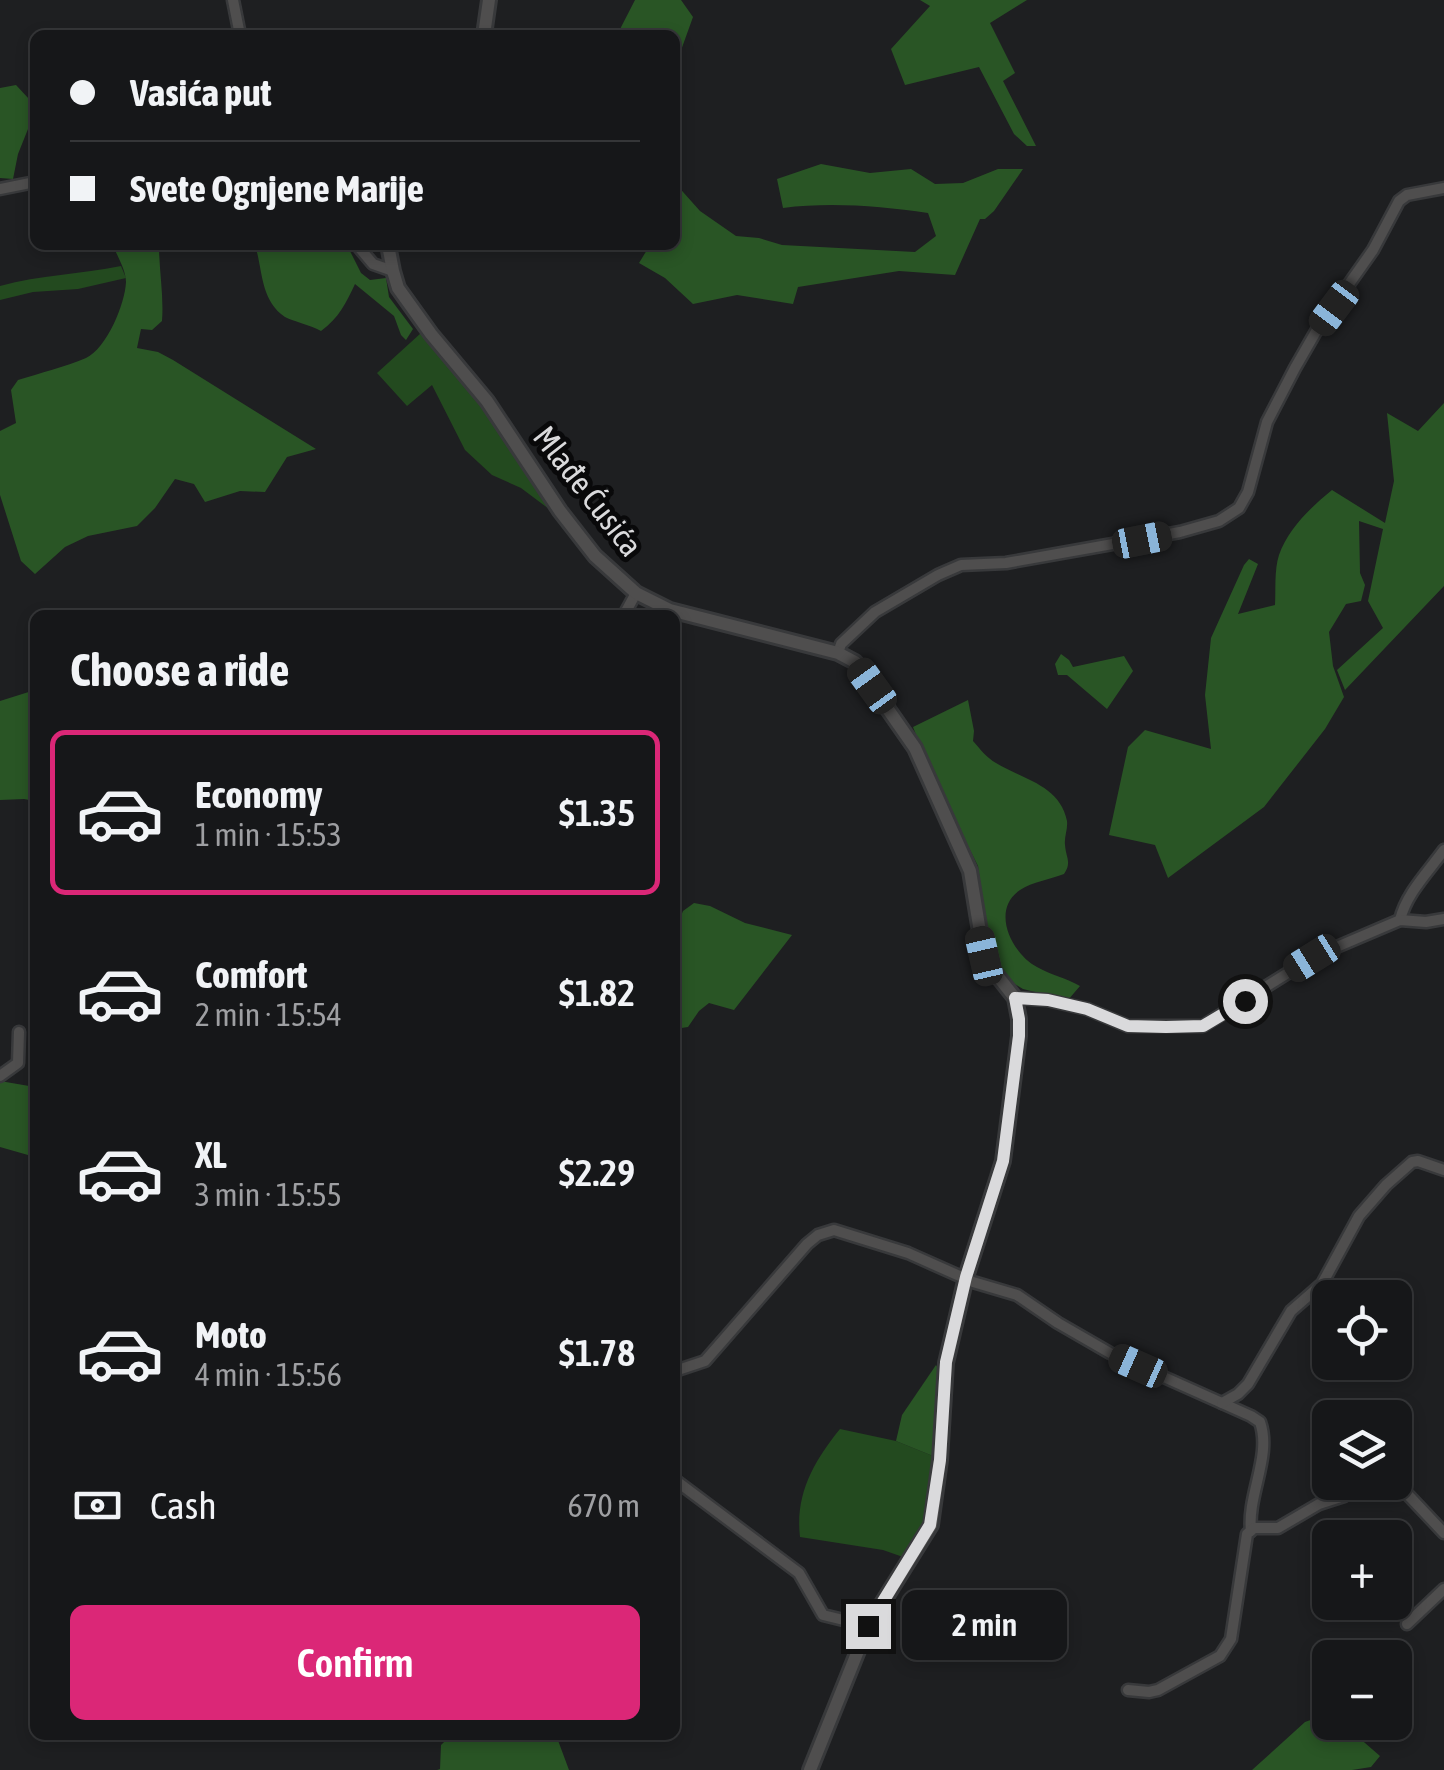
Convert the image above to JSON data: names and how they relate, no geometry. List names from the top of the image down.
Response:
{
  "streets": {
    "street": ["Mlađe Ćusića"]
  },
  "page": {
    "banner": ["Vasića put", "Svete Ognjene Marije"],
    "heading": "Choose a ride",
    "list": [
      {
        "name": "Economy",
        "note": "1 min · 15:53",
        "value": "$1.35"
      },
      {
        "name": "Comfort",
        "note": "2 min · 15:54",
        "value": "$1.82"
      },
      {
        "name": "XL",
        "note": "3 min · 15:55",
        "value": "$2.29"
      },
      {
        "name": "Moto",
        "note": "4 min · 15:56",
        "value": "$1.78"
      }
    ],
    "map_buttons": ["+", "−"],
    "pay": ["Cash", "670 m"],
    "buttons": "Confirm",
    "bubble": "2 min"
  }
}
